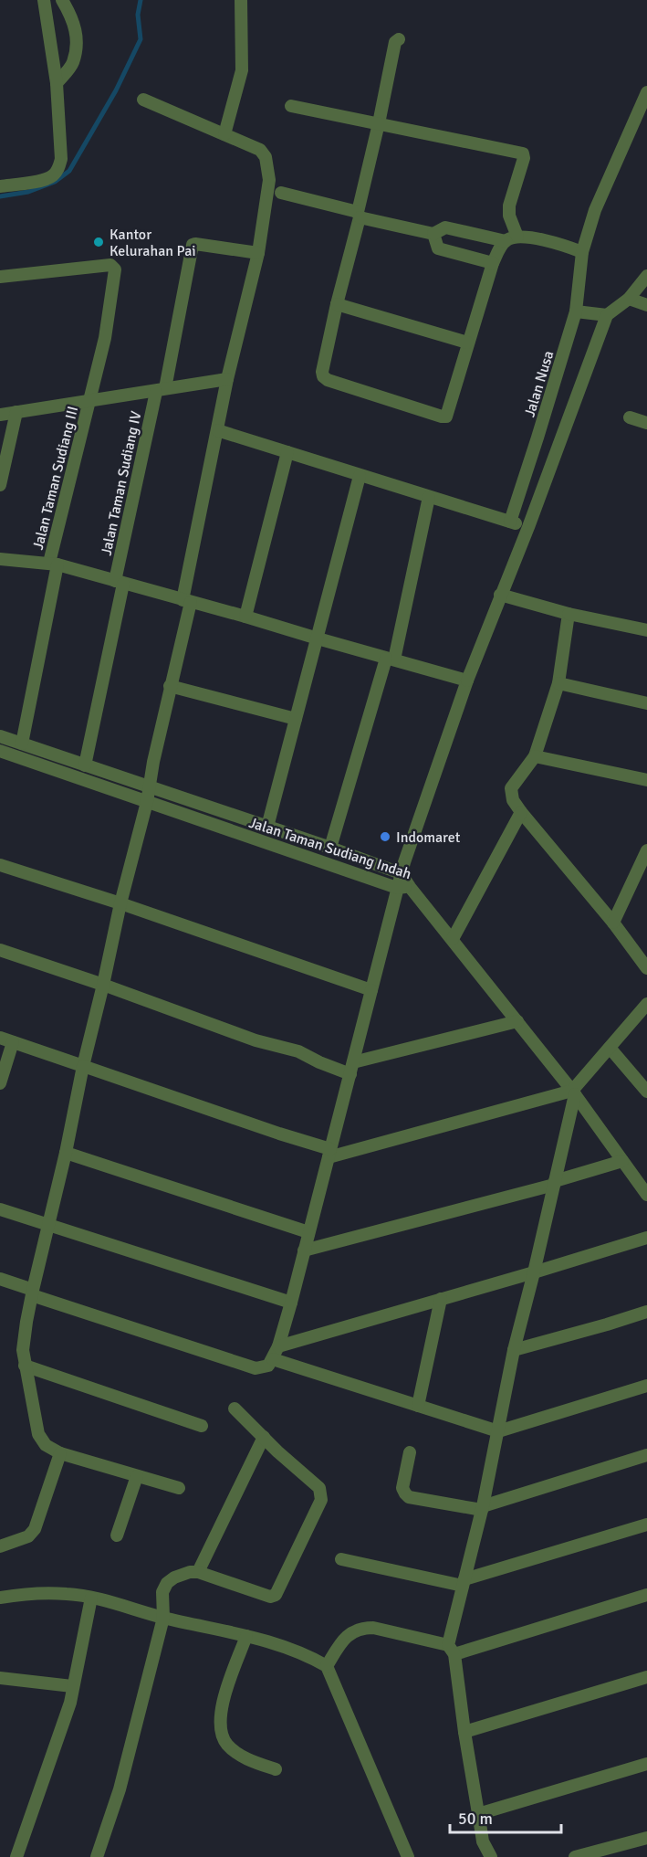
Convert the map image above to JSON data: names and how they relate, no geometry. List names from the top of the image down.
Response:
{
  "streets": {
    "street": [
      "Jalan Nusa",
      "Jalan Taman Sudiang III",
      "Jalan Taman Sudiang IV",
      "Jalan Taman Sudiang Indah"
    ]
  },
  "places": ["Kantor Kelurahan Pai", "Indomaret"],
  "scale_bar": "50 m"
}
